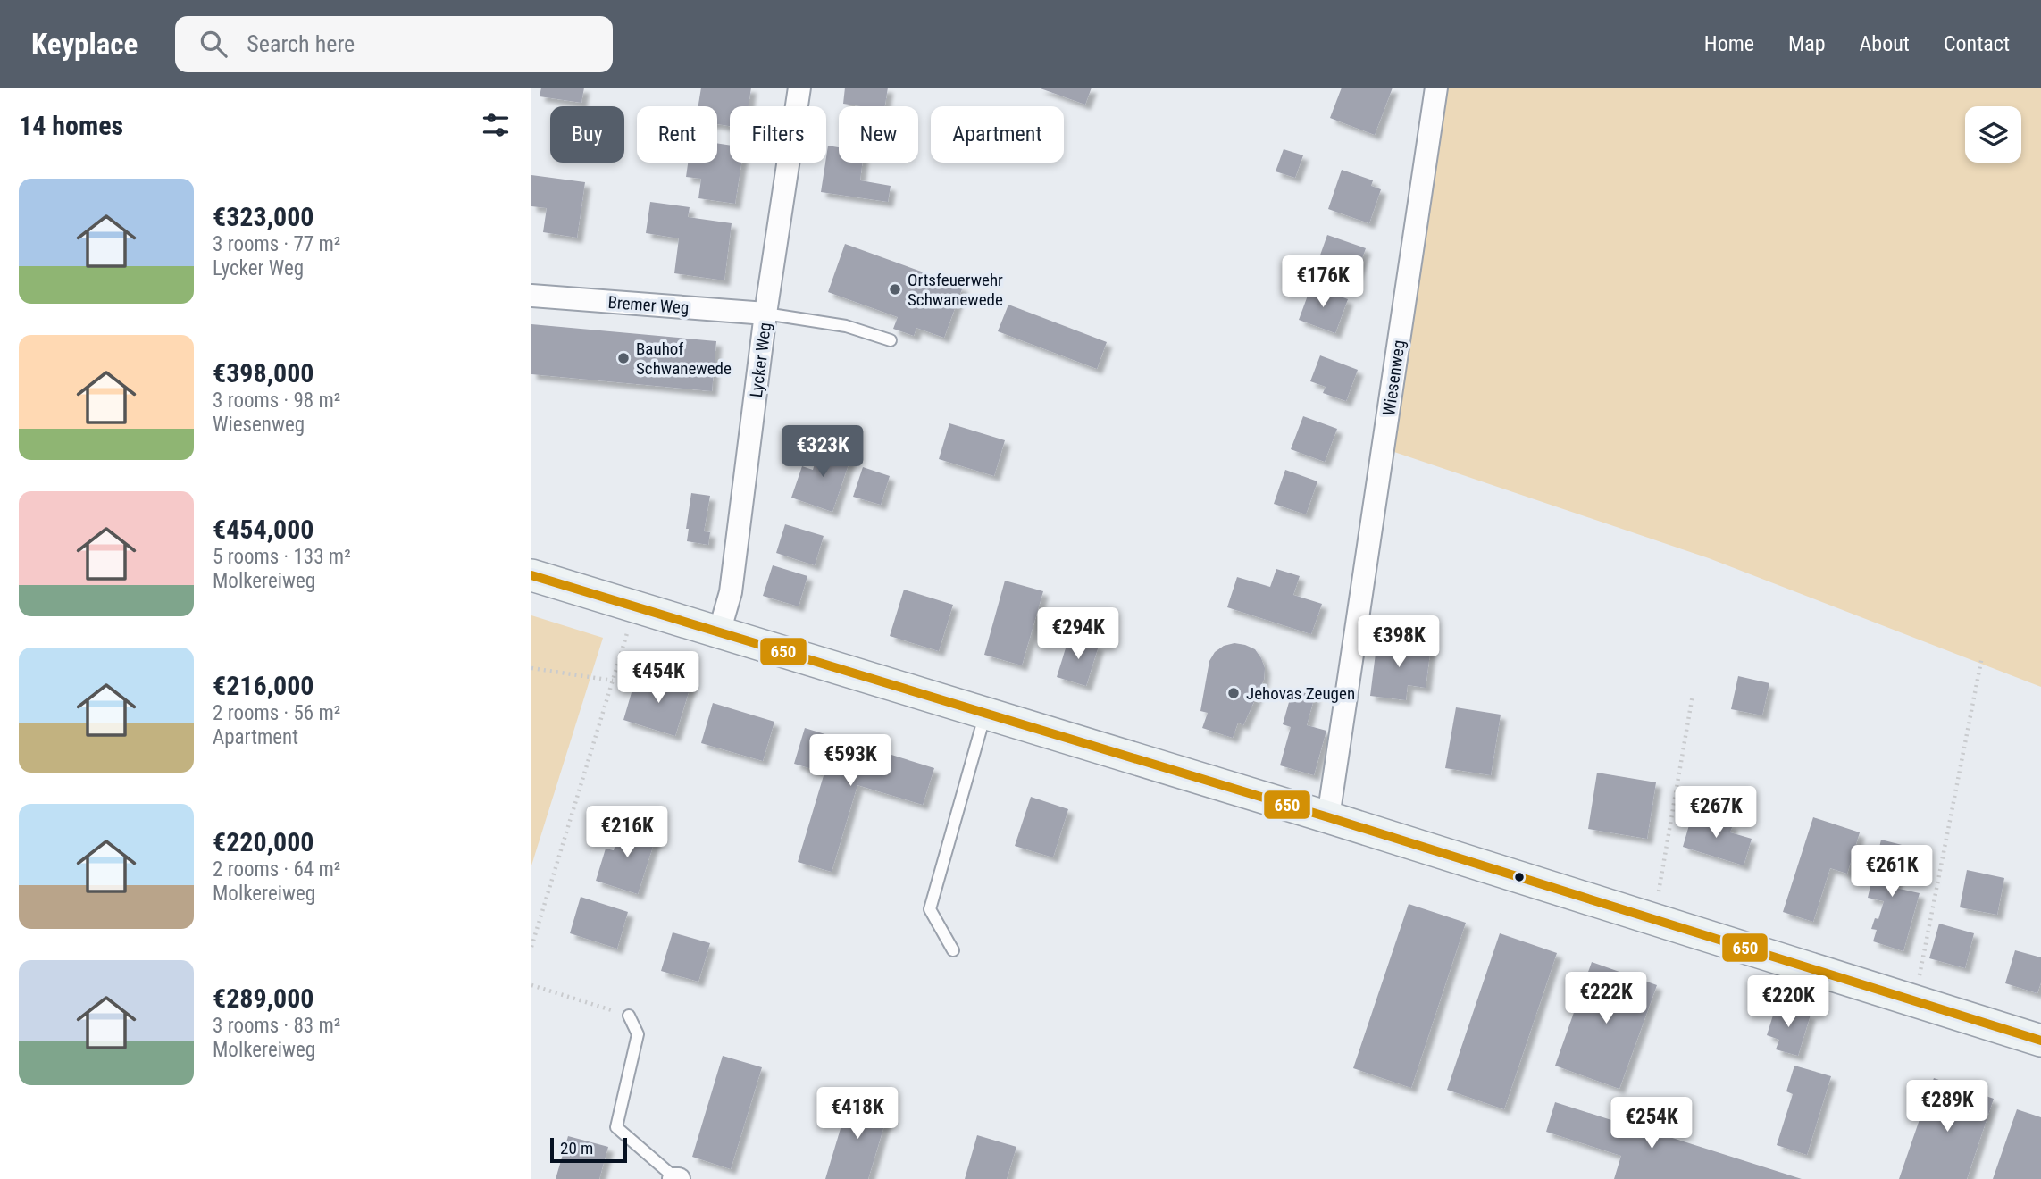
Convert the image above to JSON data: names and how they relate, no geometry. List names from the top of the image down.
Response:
{
  "streets": {
    "street": ["Bremer Weg", "Lycker Weg", "Wiesenweg"]
  },
  "crossings": [
    ["Bremer Weg", "Lycker Weg"]
  ],
  "places": ["Ortsfeuerwehr Schwanewede", "Bauhof Schwanewede", "Jehovas Zeugen"],
  "lines": ["transit line 650"],
  "scale_bar": "20 m",
  "page": {
    "header": "Keyplace",
    "search": "Search here",
    "nav": [
      "Home",
      "Map",
      "About",
      "Contact"
    ],
    "heading": "14 homes",
    "chip": [
      "Buy",
      "Rent",
      "Filters",
      "New",
      "Apartment"
    ],
    "list": [
      {
        "name": "€323,000",
        "note": "3 rooms · 77 m² · Lycker Weg"
      },
      {
        "name": "€398,000",
        "note": "3 rooms · 98 m² · Wiesenweg"
      },
      {
        "name": "€454,000",
        "note": "5 rooms · 133 m² · Molkereiweg"
      },
      {
        "name": "€216,000",
        "note": "2 rooms · 56 m² · Apartment"
      },
      {
        "name": "€220,000",
        "note": "2 rooms · 64 m² · Molkereiweg"
      },
      {
        "name": "€289,000",
        "note": "3 rooms · 83 m² · Molkereiweg"
      }
    ],
    "price": [
      "€176K",
      "€323K",
      "€294K",
      "€398K",
      "€454K",
      "€593K",
      "€267K",
      "€216K",
      "€261K",
      "€222K",
      "€220K",
      "€289K",
      "€418K",
      "€254K"
    ],
    "scale": "20 m"
  }
}
